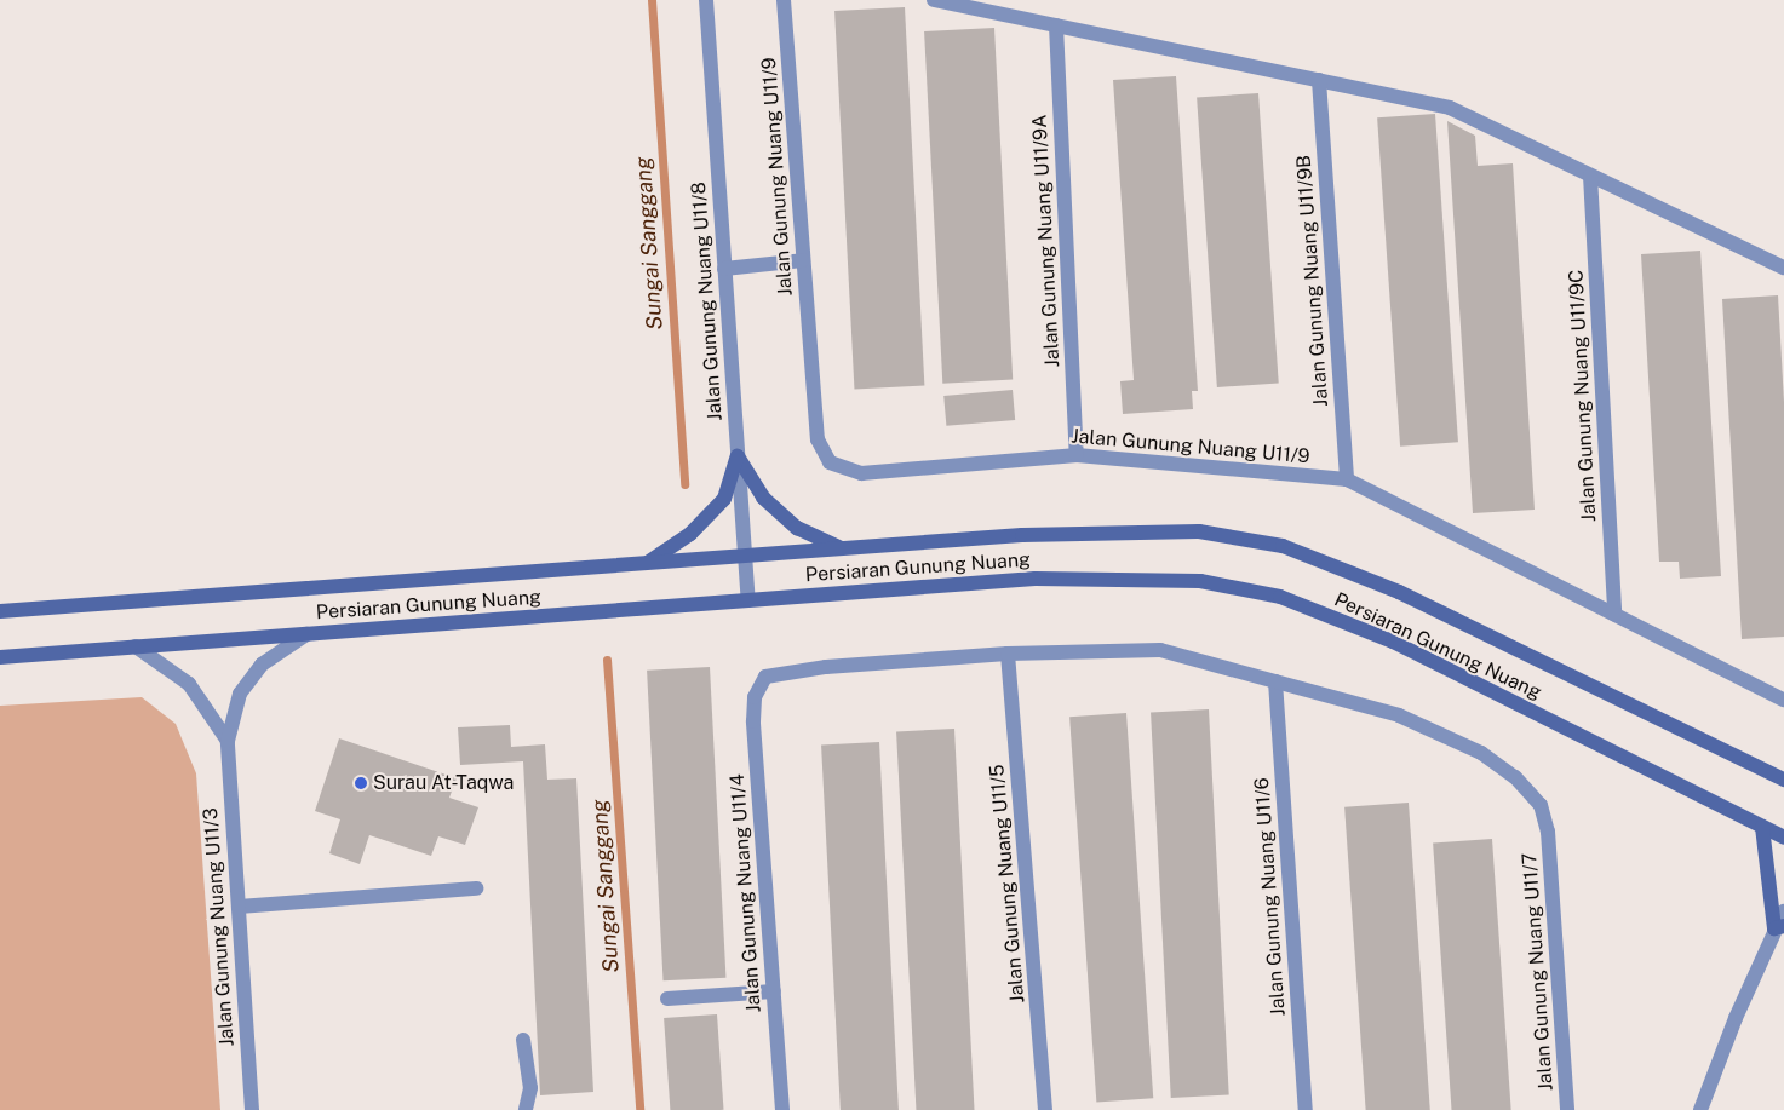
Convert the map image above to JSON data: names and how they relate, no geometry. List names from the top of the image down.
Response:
{
  "streets": {
    "street": [
      "Jalan Gunung Nuang U11/9",
      "Jalan Gunung Nuang U11/9A",
      "Jalan Gunung Nuang U11/9B",
      "Jalan Gunung Nuang U11/8",
      "Jalan Gunung Nuang U11/9C",
      "Persiaran Gunung Nuang",
      "Jalan Gunung Nuang U11/5",
      "Jalan Gunung Nuang U11/4",
      "Jalan Gunung Nuang U11/6",
      "Jalan Gunung Nuang U11/3",
      "Jalan Gunung Nuang U11/7"
    ]
  },
  "crossings": [
    ["Jalan Gunung Nuang U11/9", "Jalan Gunung Nuang U11/9A"],
    ["Jalan Gunung Nuang U11/9", "Jalan Gunung Nuang U11/9B"],
    ["Jalan Gunung Nuang U11/9", "Jalan Gunung Nuang U11/9C"],
    ["Jalan Gunung Nuang U11/8", "Persiaran Gunung Nuang"],
    ["Persiaran Gunung Nuang", "Jalan Gunung Nuang U11/3"],
    ["Jalan Gunung Nuang U11/5", "Jalan Gunung Nuang U11/7"],
    ["Jalan Gunung Nuang U11/4", "Jalan Gunung Nuang U11/7"],
    ["Jalan Gunung Nuang U11/6", "Jalan Gunung Nuang U11/7"]
  ],
  "water": ["Sungai Sanggang"],
  "places": ["Surau At-Taqwa"]
}
